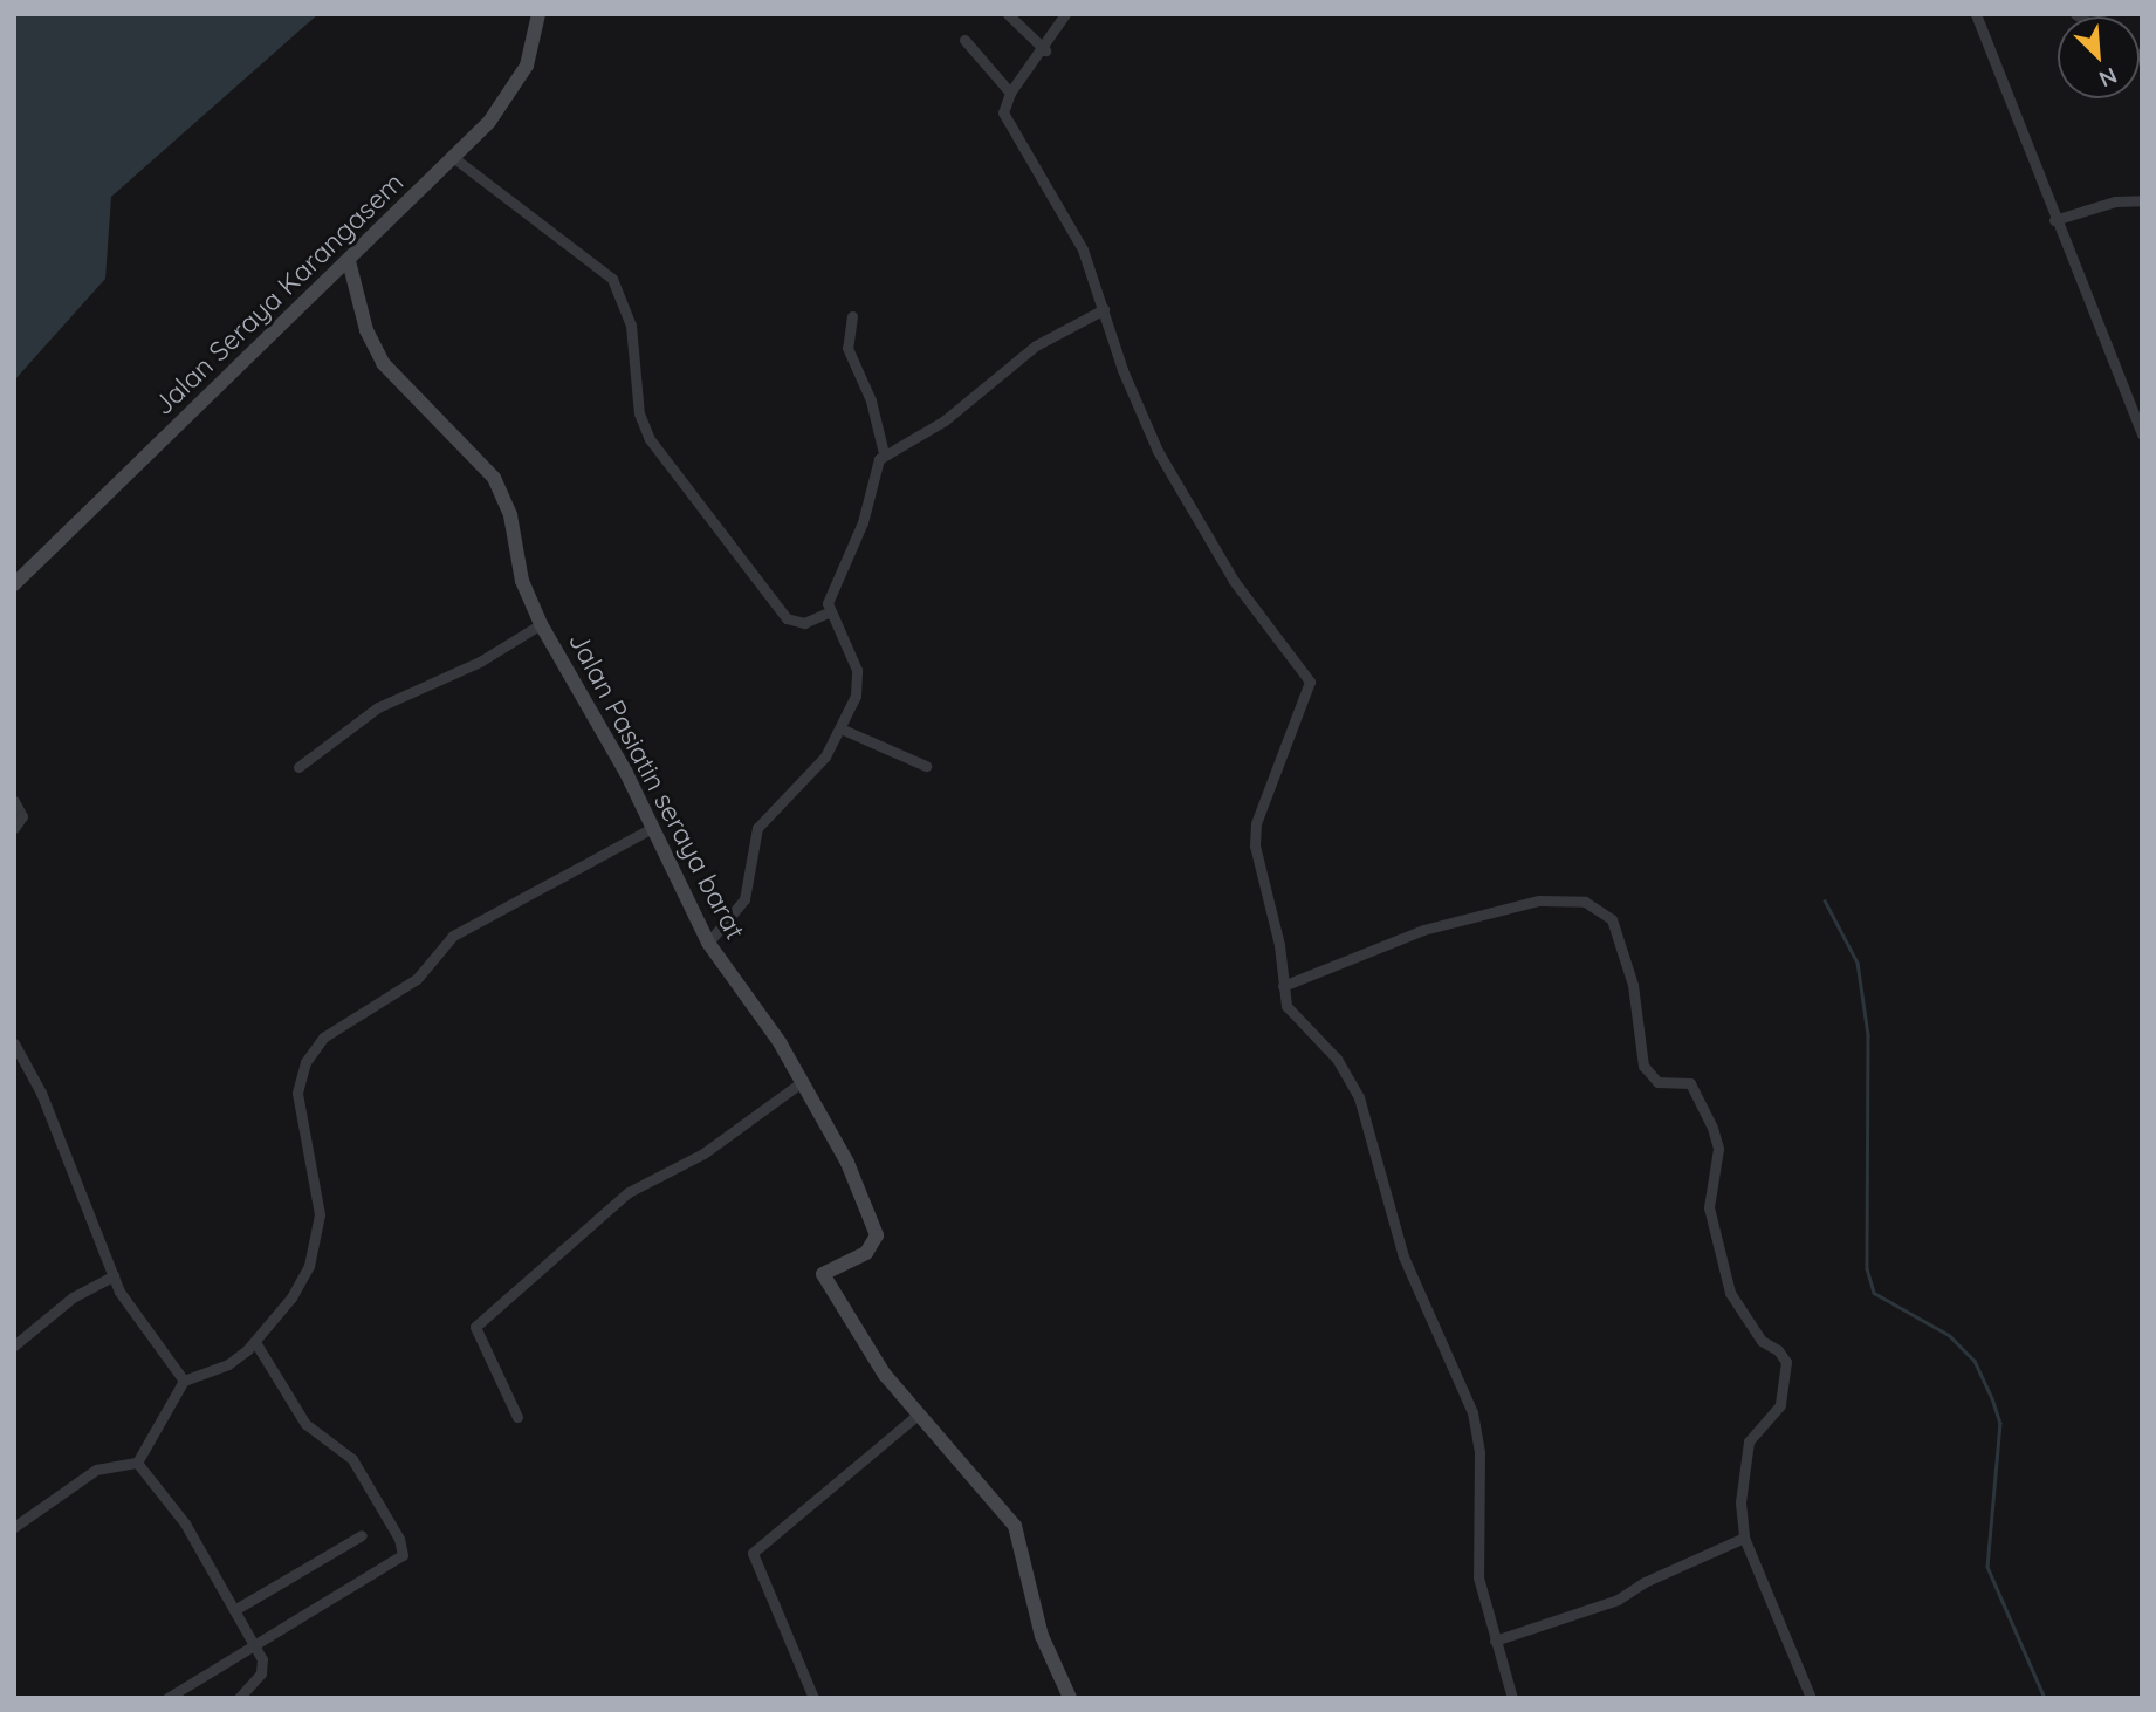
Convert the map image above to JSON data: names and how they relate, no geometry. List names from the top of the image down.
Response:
{
  "streets": {
    "street": ["Jalan Seraya Karangasem", "Jalan Pasiatin seraya barat"]
  },
  "crossings": [
    ["Jalan Seraya Karangasem", "Jalan Pasiatin seraya barat"]
  ],
  "north": "bottom right"
}
